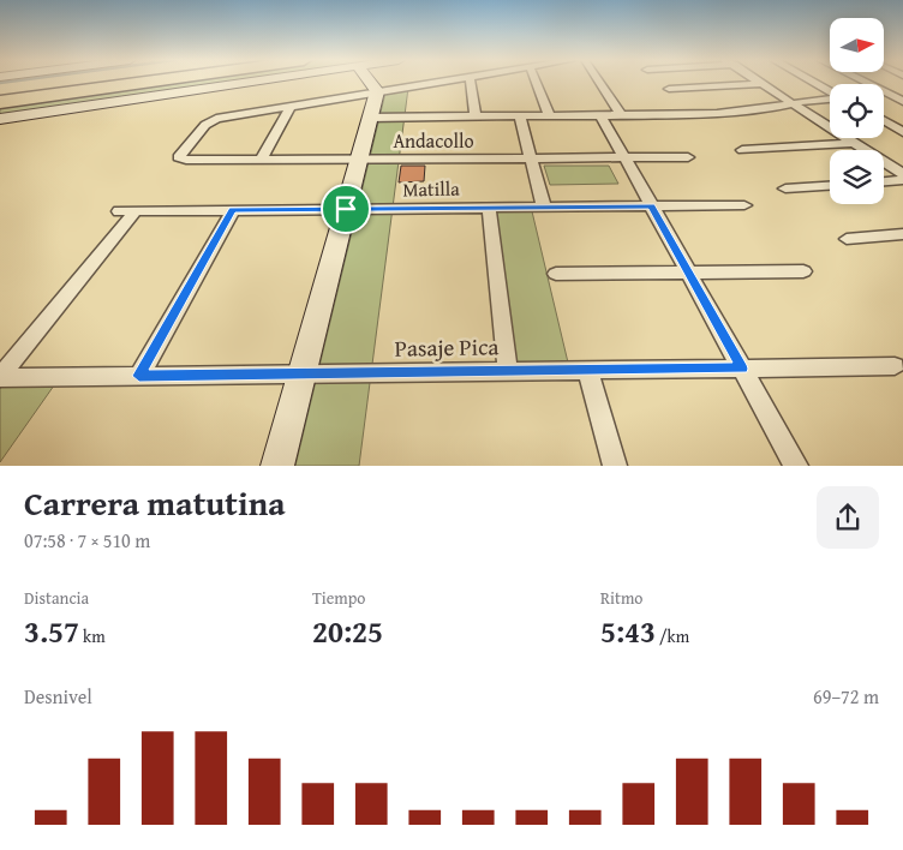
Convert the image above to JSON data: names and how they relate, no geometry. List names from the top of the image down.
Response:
{
  "streets": {
    "street": ["Andacollo", "Matilla", "Pasaje Pica"]
  },
  "crossings": [
    ["Matilla", "Pasaje Pica"]
  ],
  "north": "right",
  "page": {
    "heading": ["Carrera matutina", "07:58 · 7 × 510 m"],
    "stats": [
      ["Distancia", "3.57 km"],
      ["Tiempo", "20:25"],
      ["Ritmo", "5:43 /km"]
    ],
    "chart": ["Desnivel", "69–72 m"]
  }
}
